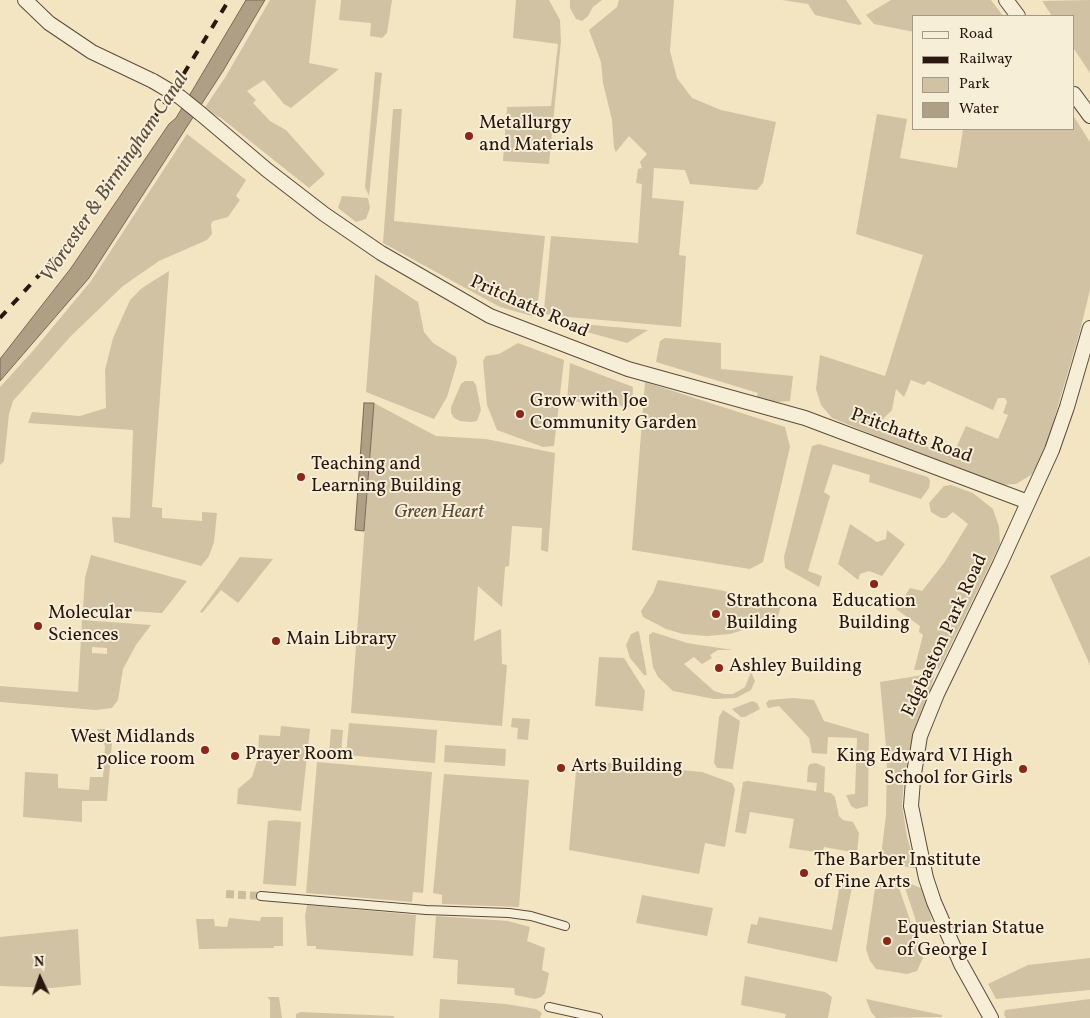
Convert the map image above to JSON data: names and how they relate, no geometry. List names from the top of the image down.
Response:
{
  "streets": {
    "street": ["Pritchatts Road", "Edgbaston Park Road"]
  },
  "crossings": [
    ["Pritchatts Road", "Edgbaston Park Road"]
  ],
  "water": ["Worcester & Birmingham Canal"],
  "parks": ["Green Heart"],
  "places": [
    "Metallurgy and Materials",
    "Grow with Joe Community Garden",
    "Teaching and Learning Building",
    "Education Building",
    "Strathcona Building",
    "Molecular Sciences",
    "Main Library",
    "Ashley Building",
    "West Midlands police room",
    "Prayer Room",
    "Arts Building",
    "King Edward VI High School for Girls",
    "The Barber Institute of Fine Arts",
    "Equestrian Statue of George I"
  ],
  "legend": [
    "Road",
    "Railway",
    "Park",
    "Water"
  ],
  "north": "top"
}
